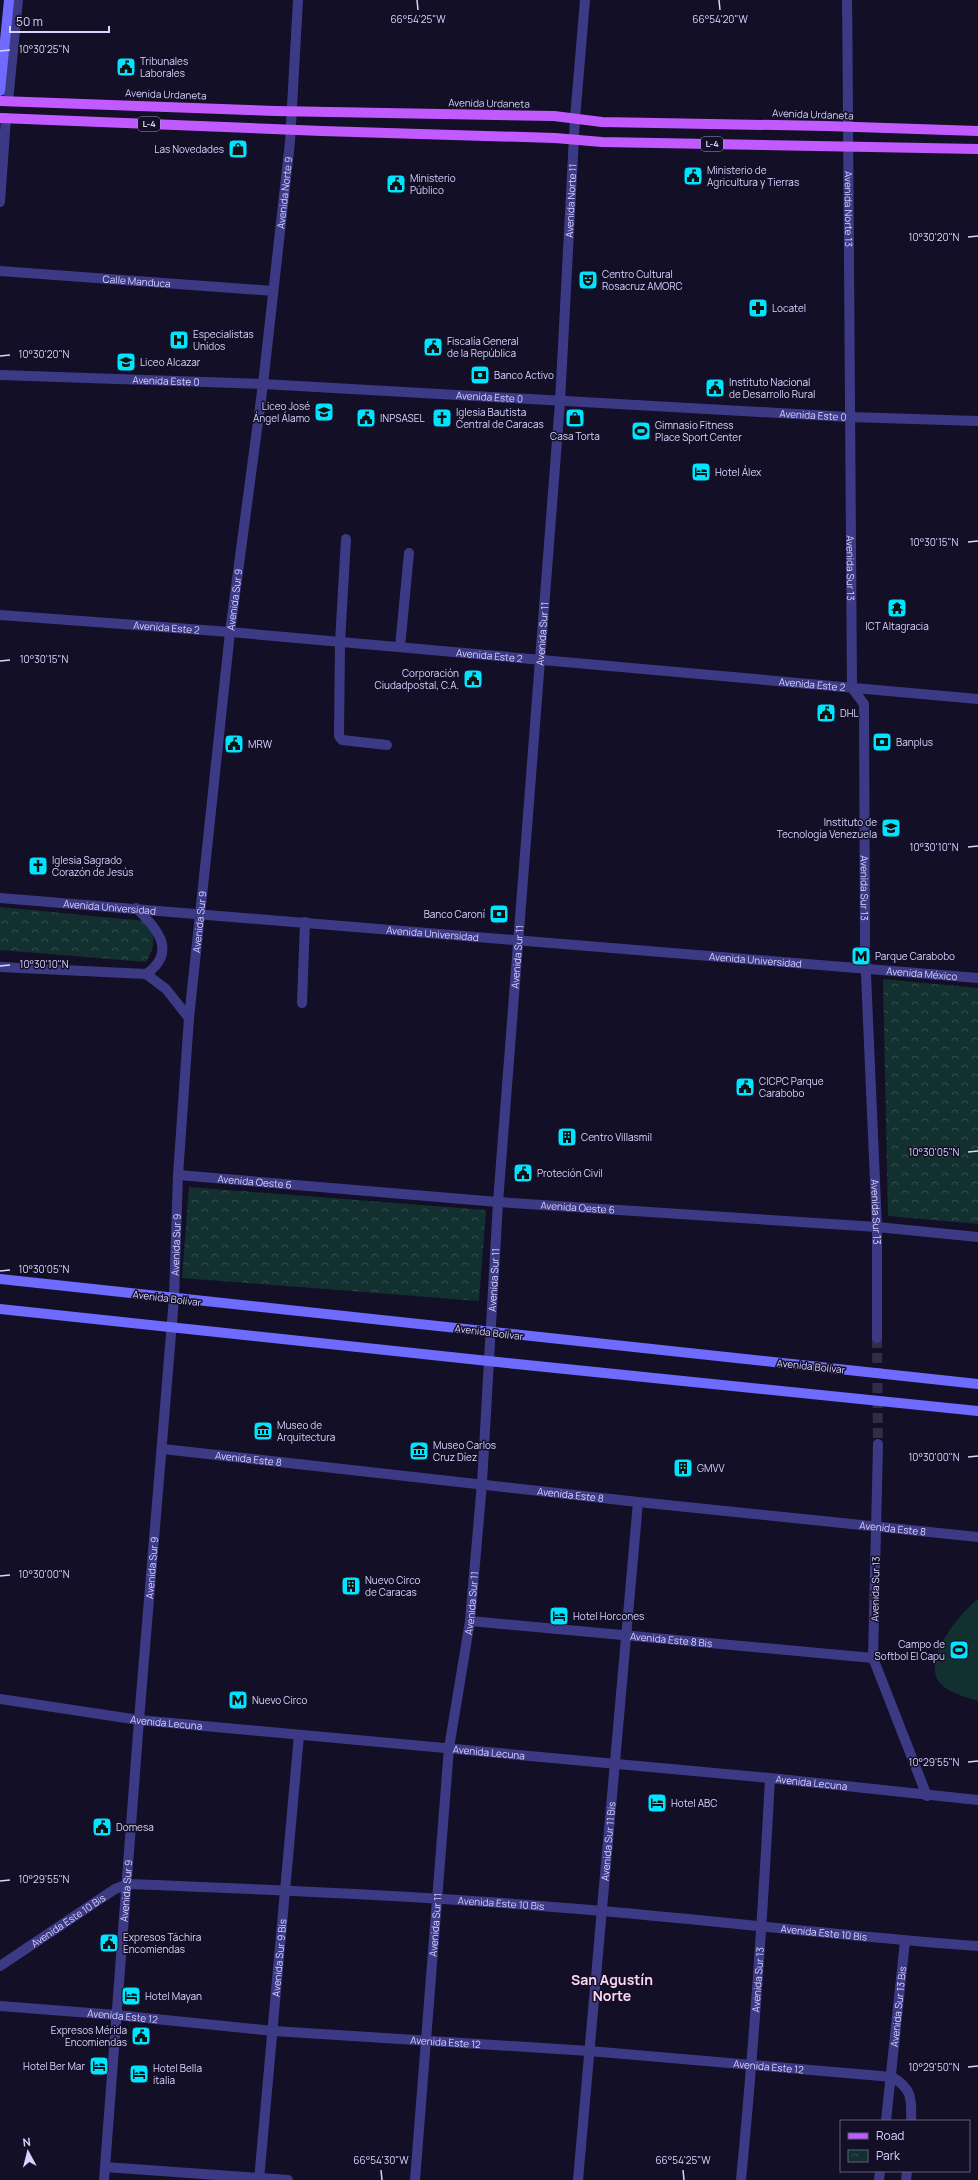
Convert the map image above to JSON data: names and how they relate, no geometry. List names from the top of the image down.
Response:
{
  "streets": {
    "main road": ["Avenida Urdaneta", "L-4", "Avenida Bolívar"],
    "street": [
      "Avenida Norte 9",
      "Avenida Norte 11",
      "Avenida Norte 13",
      "Calle Manduca",
      "Avenida Este 0",
      "Avenida Sur 13",
      "Avenida Sur 9",
      "Avenida Este 2",
      "Avenida Sur 11",
      "Avenida Universidad",
      "Avenida México",
      "Avenida Oeste 6",
      "Avenida Este 8",
      "Avenida Este 8 Bis",
      "Avenida Lecuna",
      "Avenida Sur 11 Bis",
      "Avenida Este 10 Bis",
      "Avenida Sur 9 Bis",
      "Avenida Sur 13 Bis",
      "Avenida Este 12"
    ]
  },
  "crossings": [
    ["Avenida Urdaneta", "Avenida Norte 9"],
    ["Avenida Urdaneta", "Avenida Norte 11"],
    ["Avenida Urdaneta", "Avenida Norte 13"],
    ["L-4", "Avenida Norte 9"],
    ["L-4", "Avenida Norte 11"],
    ["L-4", "Avenida Norte 13"],
    ["Avenida Norte 9", "Calle Manduca"],
    ["Avenida Norte 9", "Avenida Este 0"],
    ["Avenida Norte 9", "Avenida Sur 9"],
    ["Avenida Norte 11", "Avenida Este 0"],
    ["Avenida Norte 11", "Avenida Sur 11"],
    ["Avenida Norte 13", "Avenida Este 0"],
    ["Avenida Norte 13", "Avenida Sur 13"],
    ["Avenida Este 0", "Avenida Sur 13"],
    ["Avenida Este 0", "Avenida Sur 9"],
    ["Avenida Este 0", "Avenida Sur 11"],
    ["Avenida Sur 13", "Avenida Este 2"],
    ["Avenida Sur 13", "Avenida Universidad"],
    ["Avenida Sur 13", "Avenida México"],
    ["Avenida Sur 13", "Avenida Oeste 6"],
    ["Avenida Sur 13", "Avenida Este 8"],
    ["Avenida Sur 13", "Avenida Este 8 Bis"],
    ["Avenida Sur 13", "Avenida Lecuna"],
    ["Avenida Sur 13", "Avenida Este 10 Bis"],
    ["Avenida Sur 13", "Avenida Este 12"],
    ["Avenida Sur 9", "Avenida Este 2"],
    ["Avenida Sur 9", "Avenida Universidad"],
    ["Avenida Sur 9", "Avenida Oeste 6"],
    ["Avenida Sur 9", "Avenida Bolívar"],
    ["Avenida Sur 9", "Avenida Este 8"],
    ["Avenida Sur 9", "Avenida Lecuna"],
    ["Avenida Sur 9", "Avenida Este 10 Bis"],
    ["Avenida Sur 9", "Avenida Este 12"],
    ["Avenida Este 2", "Avenida Sur 11"],
    ["Avenida Sur 11", "Avenida Universidad"],
    ["Avenida Sur 11", "Avenida Oeste 6"],
    ["Avenida Sur 11", "Avenida Bolívar"],
    ["Avenida Sur 11", "Avenida Este 8"],
    ["Avenida Sur 11", "Avenida Este 8 Bis"],
    ["Avenida Sur 11", "Avenida Lecuna"],
    ["Avenida Sur 11", "Avenida Este 10 Bis"],
    ["Avenida Sur 11", "Avenida Este 12"],
    ["Avenida Universidad", "Avenida México"],
    ["Avenida Este 8", "Avenida Sur 11 Bis"],
    ["Avenida Este 8 Bis", "Avenida Sur 11 Bis"],
    ["Avenida Lecuna", "Avenida Sur 11 Bis"],
    ["Avenida Lecuna", "Avenida Sur 9 Bis"],
    ["Avenida Sur 11 Bis", "Avenida Este 10 Bis"],
    ["Avenida Sur 11 Bis", "Avenida Este 12"],
    ["Avenida Este 10 Bis", "Avenida Sur 9 Bis"],
    ["Avenida Este 10 Bis", "Avenida Sur 13 Bis"],
    ["Avenida Sur 9 Bis", "Avenida Este 12"],
    ["Avenida Sur 13 Bis", "Avenida Este 12"]
  ],
  "districts": ["San Agustín Norte"],
  "places": {
    "public building": [
      "Tribunales Laborales",
      "Ministerio de Agricultura y Tierras",
      "Ministerio Público",
      "Fiscalía General de la República",
      "Instituto Nacional de Desarrollo Rural",
      "INPSASEL",
      "Corporación Ciudadpostal, C.A.",
      "DHL",
      "MRW",
      "CICPC Parque Carabobo",
      "Proteción Civil",
      "Domesa",
      "Expresos Táchira Encomiendas",
      "Expresos Mérida Encomiendas"
    ],
    "shop": ["Las Novedades", "Casa Torta"],
    "theatre": ["Centro Cultural Rosacruz AMORC"],
    "pharmacy": ["Locatel"],
    "hospital": ["Especialistas Unidos"],
    "school or university": ["Liceo Alcazar", "Liceo José Ángel Álamo", "Instituto de Tecnología Venezuela"],
    "bank": ["Banco Activo", "Banplus", "Banco Caroní"],
    "church": ["Iglesia Bautista Central de Caracas", "Iglesia Sagrado Corazón de Jesús"],
    "sports": ["Gimnasio Fitness Place Sport Center", "Campo de Softbol El Capu"],
    "hotel": [
      "Hotel Álex",
      "Hotel Horcones",
      "Hotel ABC",
      "Hotel Mayan",
      "Hotel Ber Mar",
      "Hotel Bella italia"
    ],
    "temple": ["ICT Altagracia"],
    "metro station": ["Parque Carabobo", "Nuevo Circo"],
    "building": ["Centro Villasmil", "GMVV", "Nuevo Circo de Caracas"],
    "museum": ["Museo de Arquitectura", "Museo Carlos Cruz Díez"]
  },
  "legend": ["Road", "Park"],
  "scale_bar": "50 m",
  "north": "top",
  "coordinates": [
    "66°54'25\"W",
    "66°54'20\"W",
    "10°30'25\"N",
    "10°30'20\"N",
    "10°30'15\"N",
    "10°30'10\"N",
    "10°30'05\"N",
    "10°30'00\"N",
    "10°29'55\"N",
    "10°29'50\"N",
    "66°54'30\"W"
  ]
}
